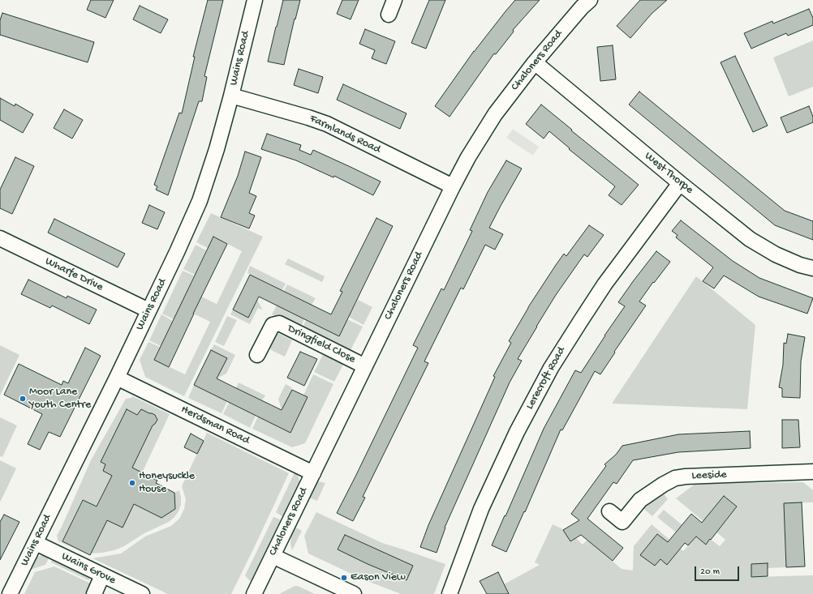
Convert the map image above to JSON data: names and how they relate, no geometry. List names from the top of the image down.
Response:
{
  "streets": {
    "street": [
      "Wains Road",
      "Chaloners Road",
      "Farmlands Road",
      "West Thorpe",
      "Wharfe Drive",
      "Dringfield Close",
      "Lerecroft Road",
      "Herdsman Road",
      "Leeside",
      "Wains Grove"
    ]
  },
  "crossings": [
    ["Wains Road", "Farmlands Road"],
    ["Wains Road", "Wharfe Drive"],
    ["Wains Road", "Herdsman Road"],
    ["Wains Road", "Wains Grove"],
    ["Chaloners Road", "Farmlands Road"],
    ["Chaloners Road", "West Thorpe"],
    ["Chaloners Road", "Dringfield Close"],
    ["Chaloners Road", "Herdsman Road"],
    ["West Thorpe", "Lerecroft Road"]
  ],
  "places": ["Moor Lane Youth Centre", "Honeysuckle House", "Eason View"],
  "scale_bar": "20 m"
}
